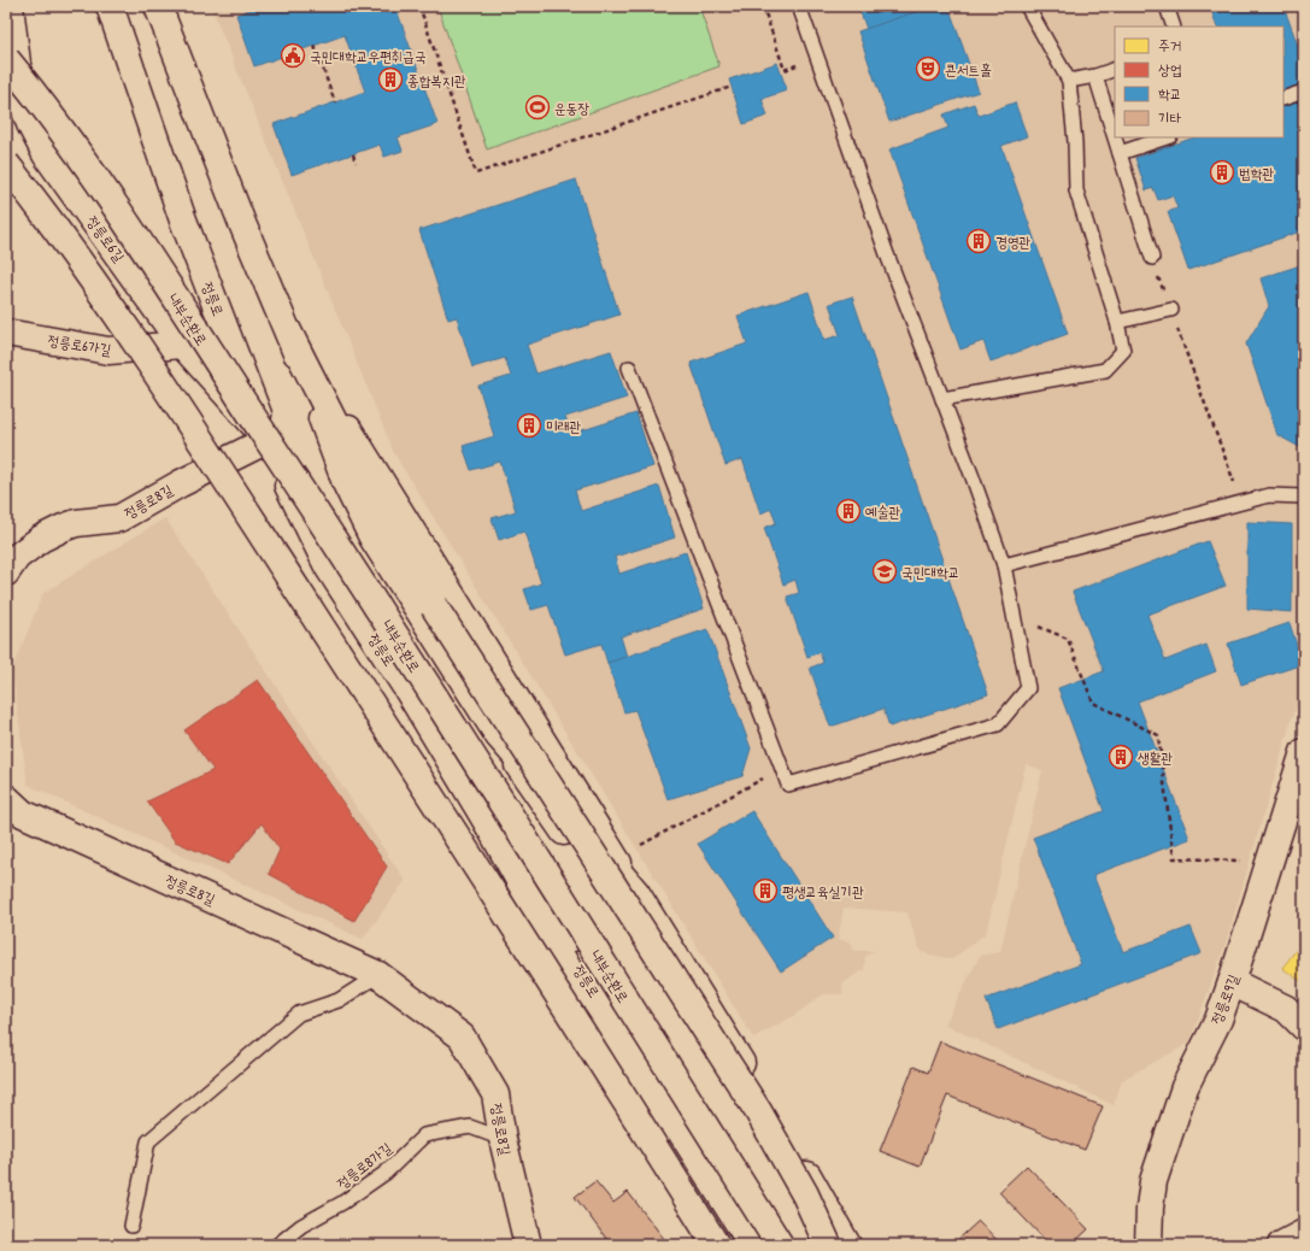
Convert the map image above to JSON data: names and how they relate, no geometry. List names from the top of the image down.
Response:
{
  "streets": {
    "main road": [
      "정릉로6길",
      "정릉로",
      "내부순환로",
      "정릉로6가길",
      "정릉로8길",
      "정릉로9길"
    ],
    "lane": ["정릉로8가길"]
  },
  "crossings": [
    ["정릉로6길", "정릉로"],
    ["정릉로6길", "정릉로6가길"],
    ["정릉로6길", "정릉로8길"],
    ["정릉로", "정릉로8길"],
    ["정릉로8길", "정릉로8가길"]
  ],
  "places": {
    "public building": ["국민대학교우편취급국"],
    "theatre": ["콘서트홀"],
    "building": [
      "종합복지관",
      "법학관",
      "경영관",
      "미래관",
      "예술관",
      "생활관",
      "평생교육실기관"
    ],
    "sports": ["운동장"],
    "school or university": ["국민대학교"]
  },
  "legend": [
    "주거",
    "상업",
    "학교",
    "기타"
  ]
}
